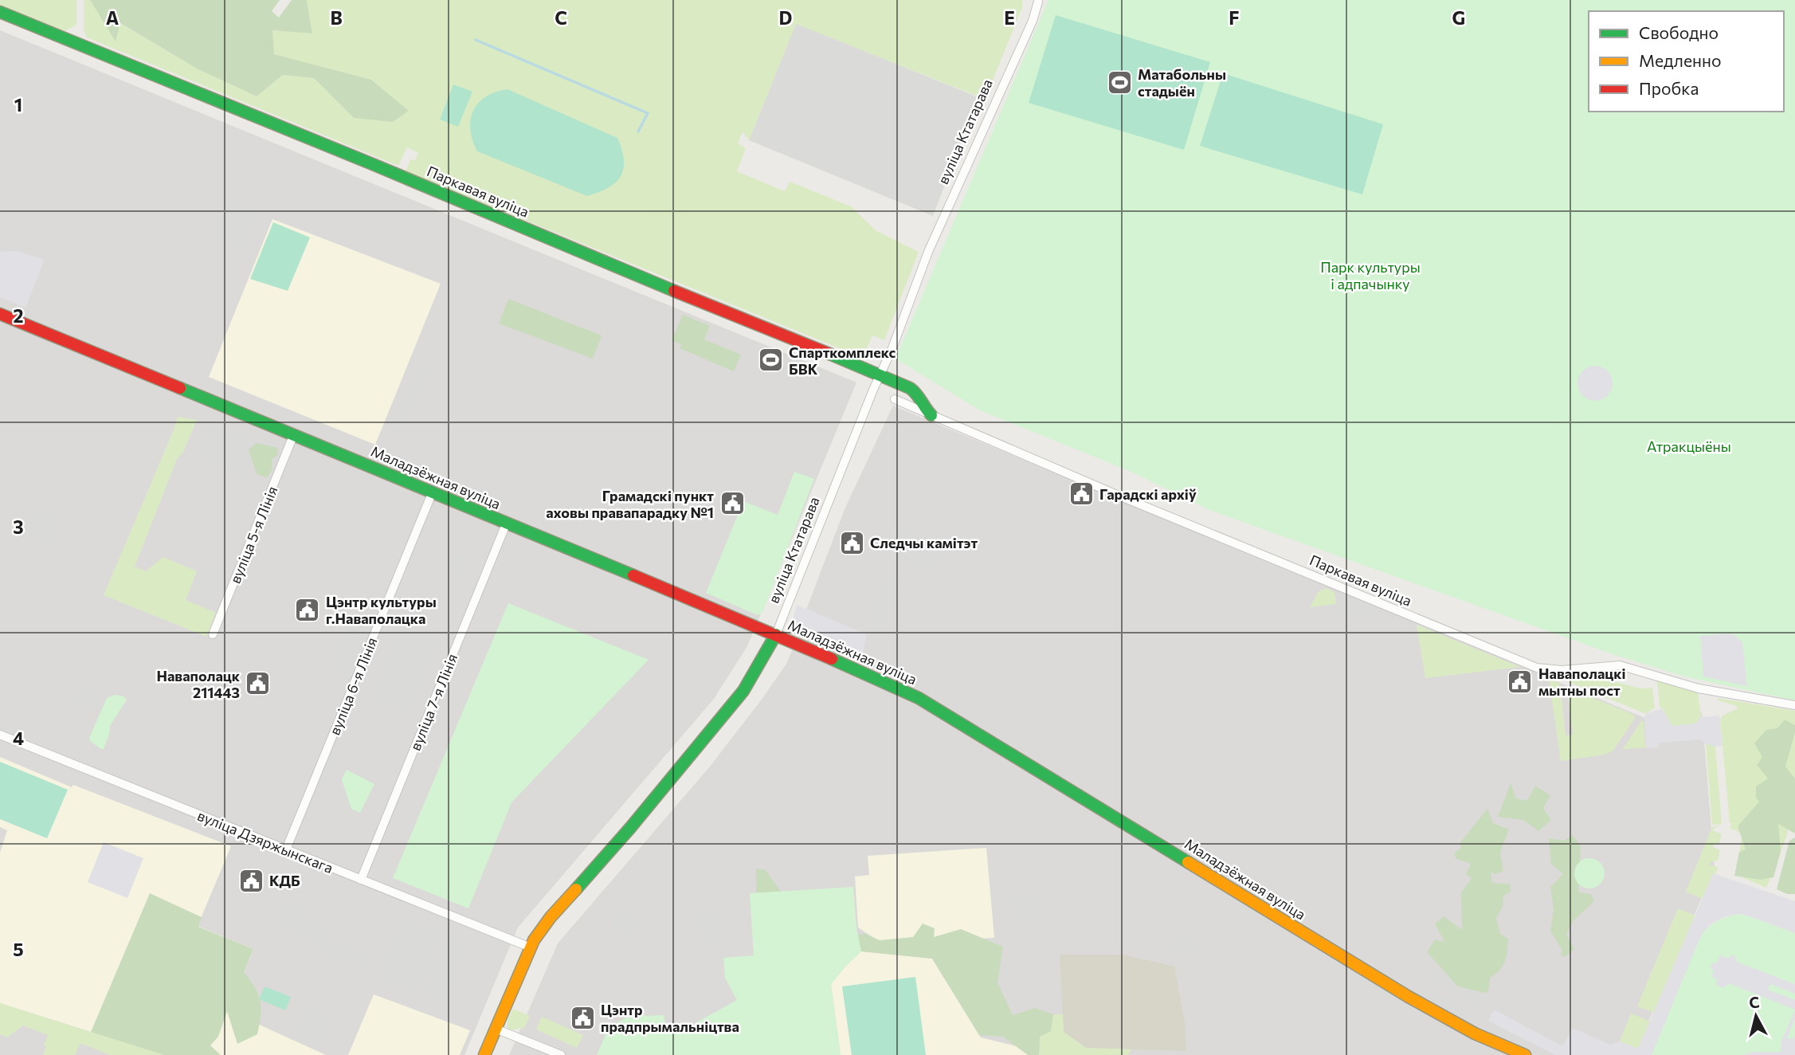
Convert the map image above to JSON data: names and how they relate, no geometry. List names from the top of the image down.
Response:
{
  "streets": {
    "street": [
      "вуліца Ктатарава",
      "Паркавая вуліца",
      "Маладзёжная вуліца",
      "вуліца 5-я Лінія",
      "вуліца 6-я Лінія",
      "вуліца 7-я Лінія",
      "вуліца Дзяржынскага"
    ]
  },
  "crossings": [
    ["вуліца Ктатарава", "Паркавая вуліца"],
    ["вуліца Ктатарава", "Маладзёжная вуліца"],
    ["вуліца Ктатарава", "вуліца Дзяржынскага"],
    ["Маладзёжная вуліца", "вуліца 5-я Лінія"],
    ["Маладзёжная вуліца", "вуліца 6-я Лінія"],
    ["Маладзёжная вуліца", "вуліца 7-я Лінія"],
    ["вуліца 6-я Лінія", "вуліца Дзяржынскага"],
    ["вуліца 7-я Лінія", "вуліца Дзяржынскага"]
  ],
  "parks": ["Парк культуры і адпачынку", "Атракцыёны"],
  "places": {
    "sports": ["Матабольны стадыён", "Спарткомплекс БВК"],
    "public building": [
      "Гарадскі архіў",
      "Грамадскі пункт аховы правапарадку №1",
      "Следчы камітэт",
      "Цэнтр культуры г.Наваполацка",
      "Наваполацкі мытны пост",
      "Наваполацк 211443",
      "КДБ",
      "Цэнтр прадпрымальніцтва"
    ]
  },
  "legend": ["Свободно", "Медленно", "Пробка"],
  "north": "top",
  "grid": {
    "columns": [
      "A",
      "B",
      "C",
      "D",
      "E",
      "F",
      "G"
    ],
    "rows": [
      "1",
      "2",
      "3",
      "4",
      "5"
    ]
  }
}
